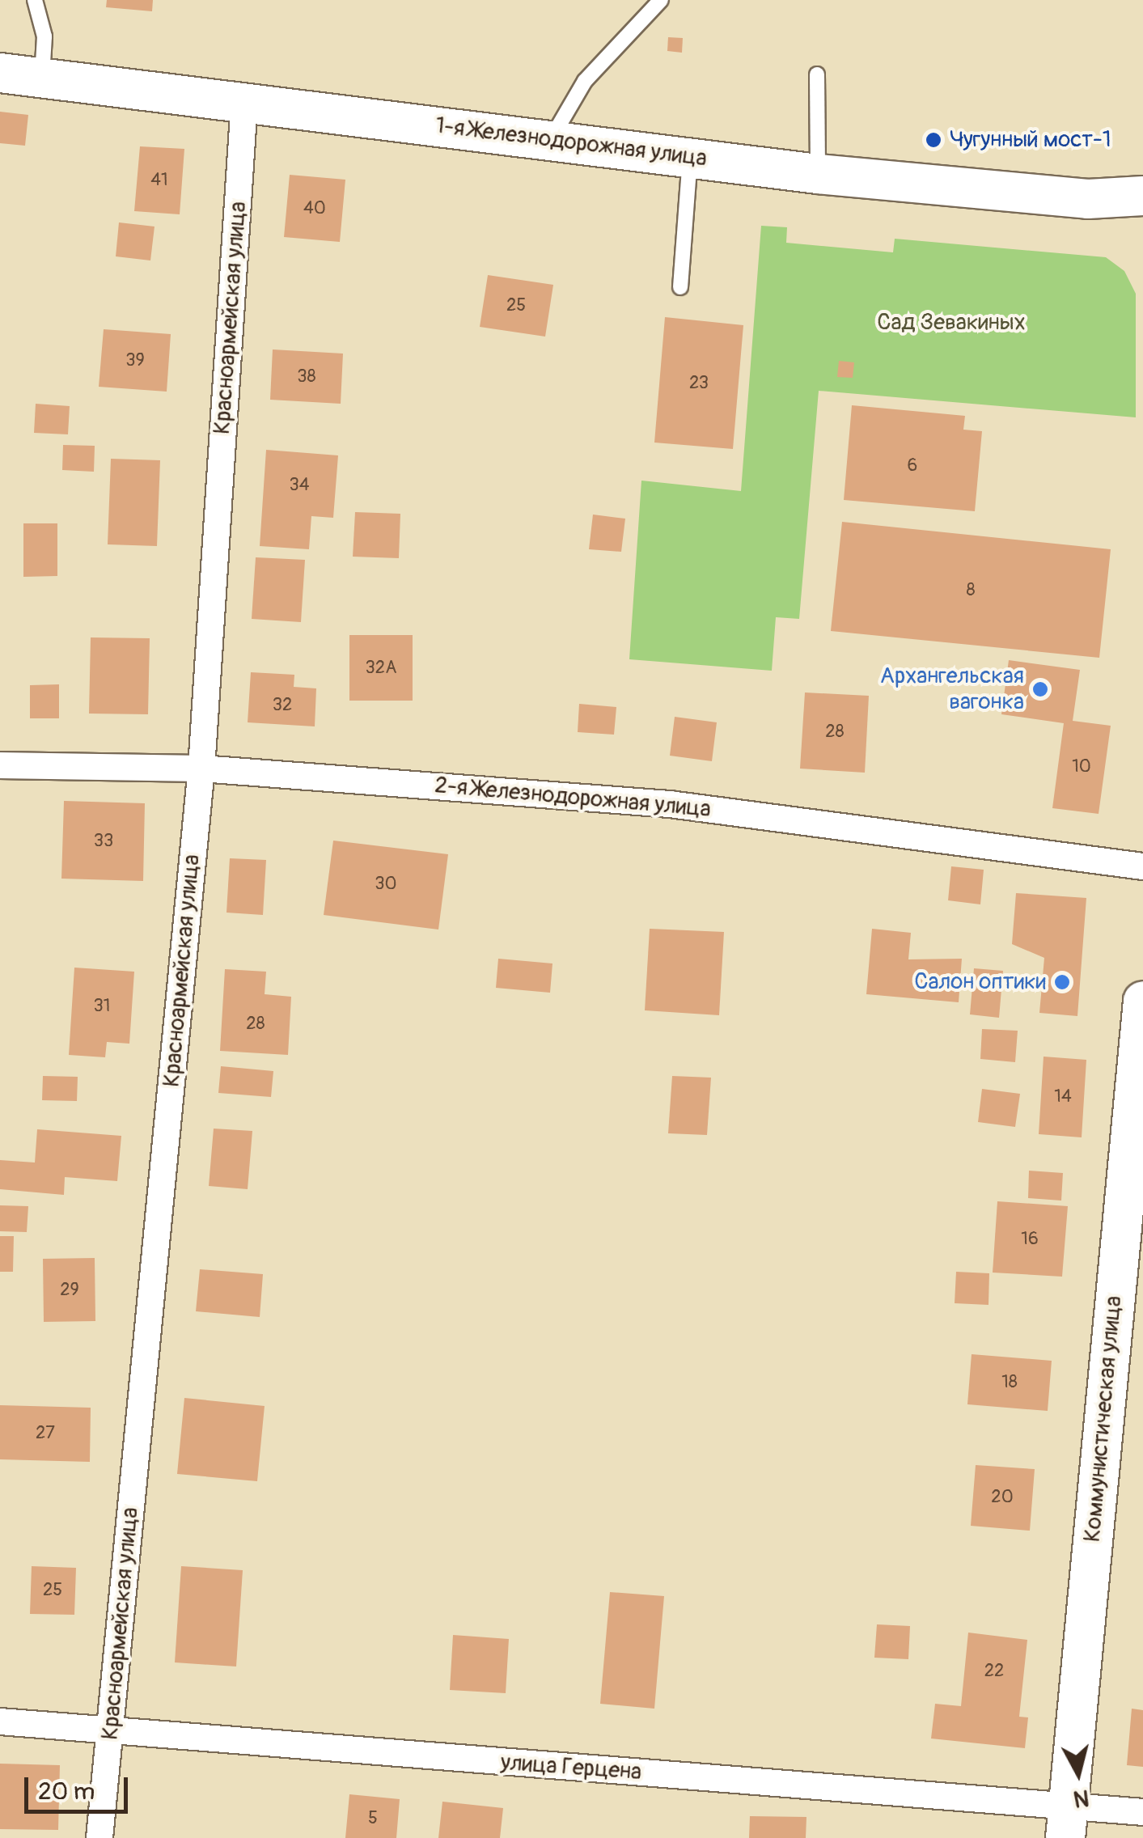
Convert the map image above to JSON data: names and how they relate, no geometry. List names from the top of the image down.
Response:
{
  "streets": {
    "main road": ["1-я Железнодорожная улица", "Коммунистическая улица"],
    "street": ["Красноармейская улица", "2-я Железнодорожная улица", "улица Герцена"]
  },
  "crossings": [
    ["1-я Железнодорожная улица", "Красноармейская улица"],
    ["Красноармейская улица", "2-я Железнодорожная улица"],
    ["Красноармейская улица", "улица Герцена"],
    ["Коммунистическая улица", "улица Герцена"]
  ],
  "parks": ["Сад Зевакиных"],
  "places": ["Чугунный мост-1", "Архангельская вагонка", "Салон оптики"],
  "house_numbers": [
    "41",
    "40",
    "25",
    "39",
    "38",
    "23",
    "6",
    "34",
    "8",
    "32А",
    "32",
    "28",
    "10",
    "33",
    "30",
    "31",
    "28",
    "14",
    "16",
    "29",
    "18",
    "27",
    "20",
    "25",
    "22",
    "5"
  ],
  "scale_bar": "20 m",
  "north": "bottom"
}
